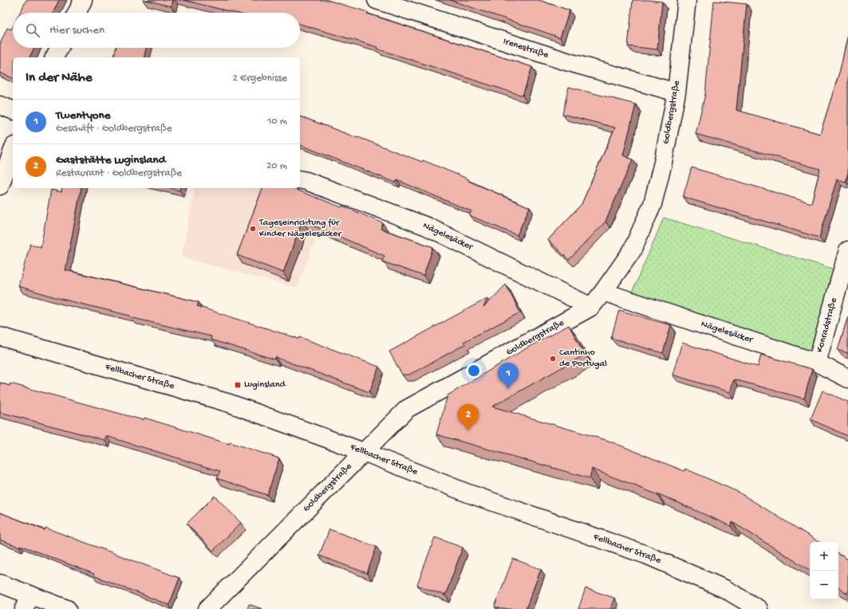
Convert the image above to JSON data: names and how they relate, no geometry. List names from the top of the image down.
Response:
{
  "streets": {
    "street": [
      "Irenestraße",
      "Goldbergstraße",
      "Nägelesäcker",
      "Konradstraße",
      "Fellbacher Straße"
    ]
  },
  "crossings": [
    ["Irenestraße", "Goldbergstraße"],
    ["Goldbergstraße", "Nägelesäcker"],
    ["Goldbergstraße", "Fellbacher Straße"],
    ["Nägelesäcker", "Konradstraße"]
  ],
  "places": {
    "other": ["Tageseinrichtung für Kinder Nägelesäcker", "Cantinho de Portugal"],
    "transit": ["Luginsland"]
  },
  "page": {
    "search": "Hier suchen",
    "heading": ["In der Nähe", "2 Ergebnisse"],
    "list": [
      {
        "mark": "1",
        "name": "Twentyone",
        "note": "Geschäft · Goldbergstraße",
        "value": "10 m"
      },
      {
        "mark": "2",
        "name": "Gaststätte Luginsland",
        "note": "Restaurant · Goldbergstraße",
        "value": "20 m"
      }
    ],
    "pins": ["1", "2"],
    "map_buttons": ["+", "−"]
  }
}
